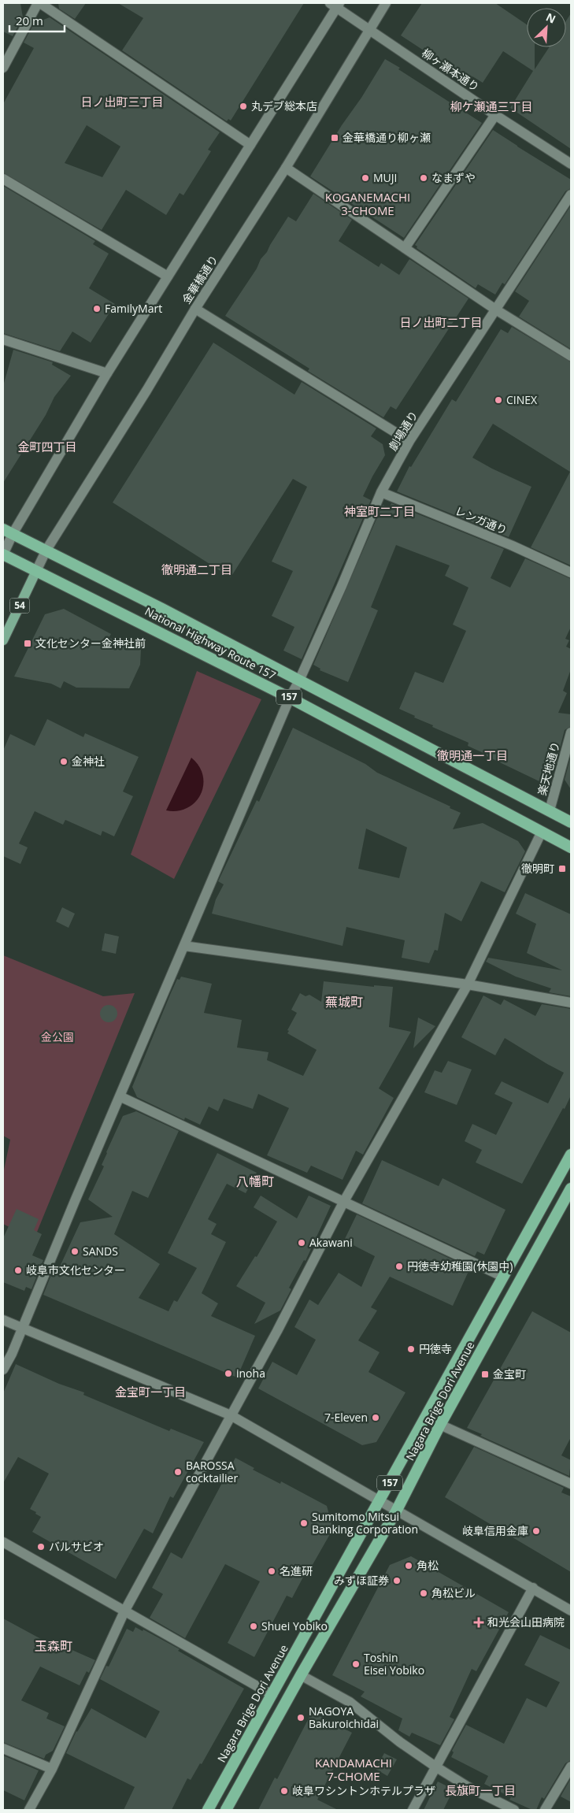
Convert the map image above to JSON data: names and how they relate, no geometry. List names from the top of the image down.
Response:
{
  "streets": {
    "highway": ["National Highway Route 157", "157", "Nagara Brige Dori Avenue"],
    "main road": ["54"],
    "street": [
      "柳ヶ瀬本通り",
      "金華橋通り",
      "劇場通り",
      "レンガ通り",
      "楽天地通り"
    ]
  },
  "crossings": [
    ["柳ヶ瀬本通り", "金華橋通り"],
    ["金華橋通り", "54"],
    ["金華橋通り", "National Highway Route 157"],
    ["劇場通り", "レンガ通り"],
    ["劇場通り", "National Highway Route 157"],
    ["54", "National Highway Route 157"],
    ["National Highway Route 157", "楽天地通り"]
  ],
  "districts": [
    "日ノ出町三丁目",
    "柳ケ瀬通三丁目",
    "KOGANEMACHI 3-CHOME",
    "日ノ出町二丁目",
    "金町四丁目",
    "神室町二丁目",
    "徹明通二丁目",
    "徹明通一丁目",
    "蕪城町",
    "八幡町",
    "金宝町一丁目",
    "玉森町",
    "KANDAMACHI 7-CHOME",
    "長旗町一丁目"
  ],
  "parks": ["金公園"],
  "places": {
    "other": [
      "丸デブ総本店",
      "MUJI",
      "なまずや",
      "FamilyMart",
      "CINEX",
      "金神社",
      "Akawani",
      "SANDS",
      "円徳寺幼稚園(休園中)",
      "岐阜市文化センター",
      "円徳寺",
      "inoha",
      "7-Eleven",
      "BAROSSA cocktailier",
      "Sumitomo Mitsui Banking Corporation",
      "岐阜信用金庫",
      "バルサビオ",
      "角松",
      "名進研",
      "みずほ証券",
      "角松ビル",
      "Shuei Yobiko",
      "Toshin Eisei Yobiko",
      "NAGOYA Bakuroichidai",
      "岐阜ワシントンホテルプラザ"
    ],
    "transit": [
      "金華橋通り柳ヶ瀬",
      "文化センター金神社前",
      "徹明町",
      "金宝町"
    ],
    "health": ["和光会山田病院"]
  },
  "scale_bar": "20 m",
  "north": "top right"
}
